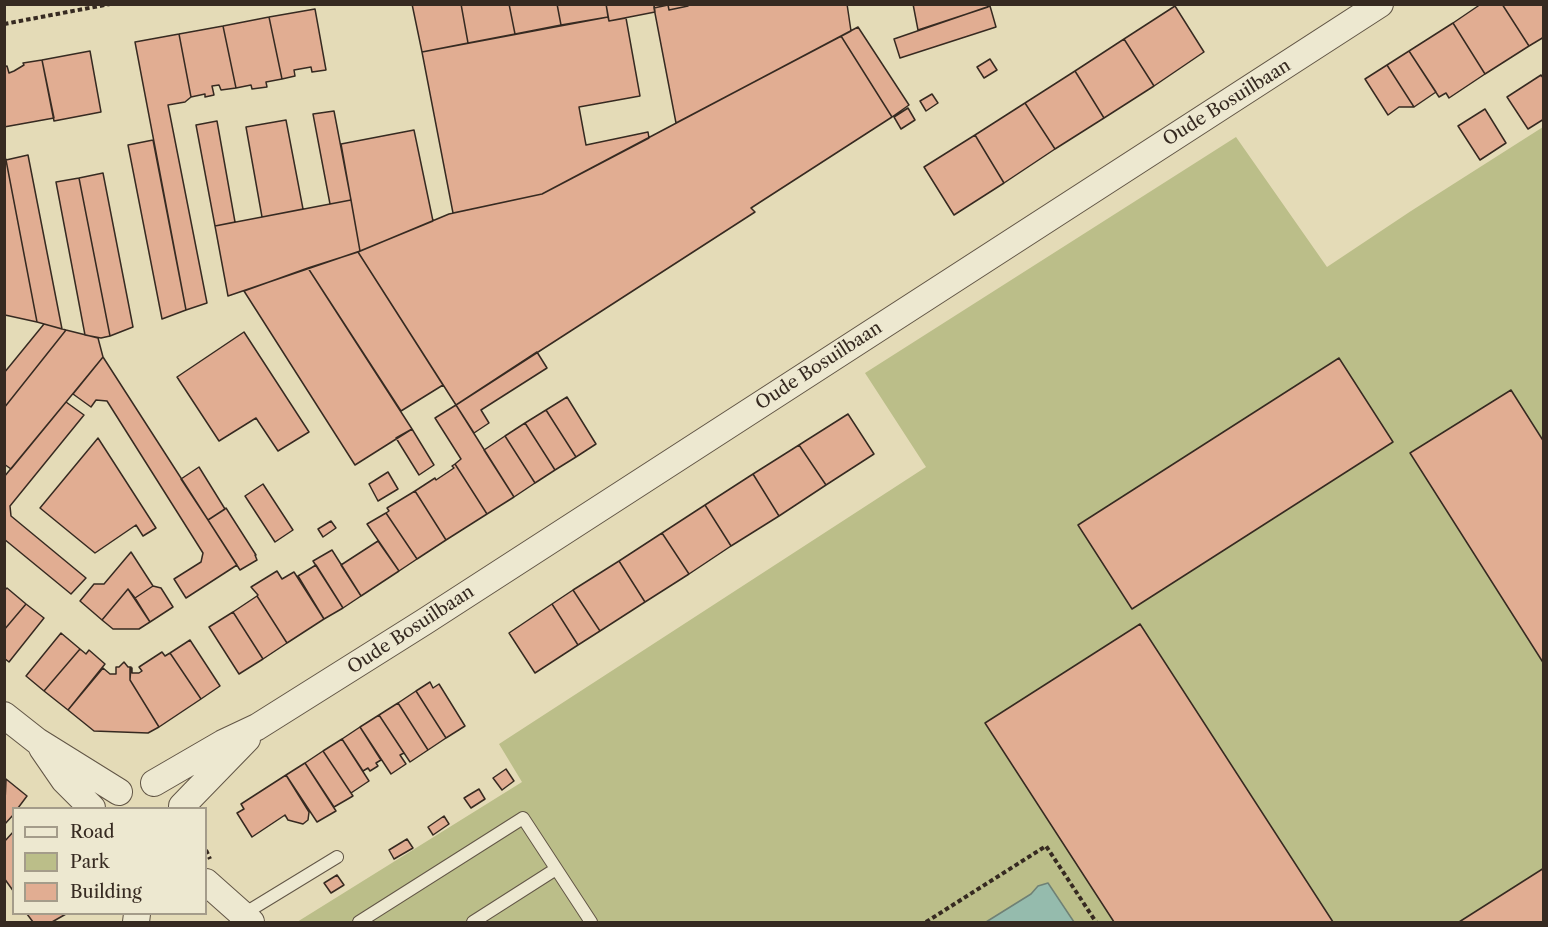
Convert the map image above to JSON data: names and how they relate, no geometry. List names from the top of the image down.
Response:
{
  "streets": {
    "street": ["Oude Bosuilbaan"]
  },
  "legend": ["Road", "Park", "Building"]
}
